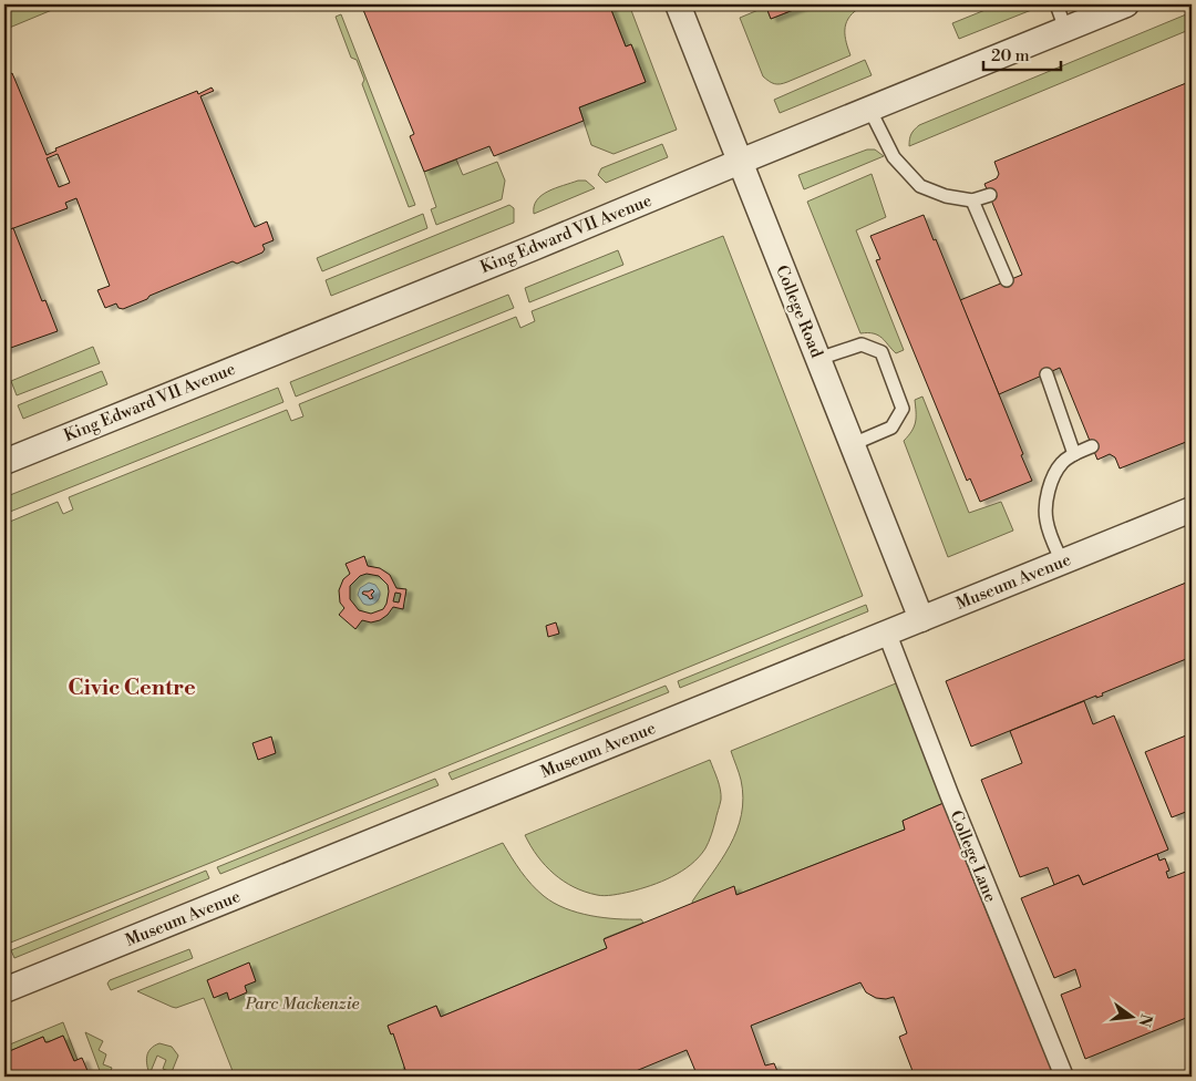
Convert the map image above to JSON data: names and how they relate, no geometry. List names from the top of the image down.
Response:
{
  "streets": {
    "street": [
      "King Edward VII Avenue",
      "College Road",
      "Museum Avenue",
      "College Lane"
    ]
  },
  "crossings": [
    ["King Edward VII Avenue", "College Road"],
    ["College Road", "Museum Avenue"],
    ["Museum Avenue", "College Lane"]
  ],
  "districts": ["Civic Centre"],
  "parks": ["Parc Mackenzie"],
  "scale_bar": "20 m",
  "north": "right"
}
